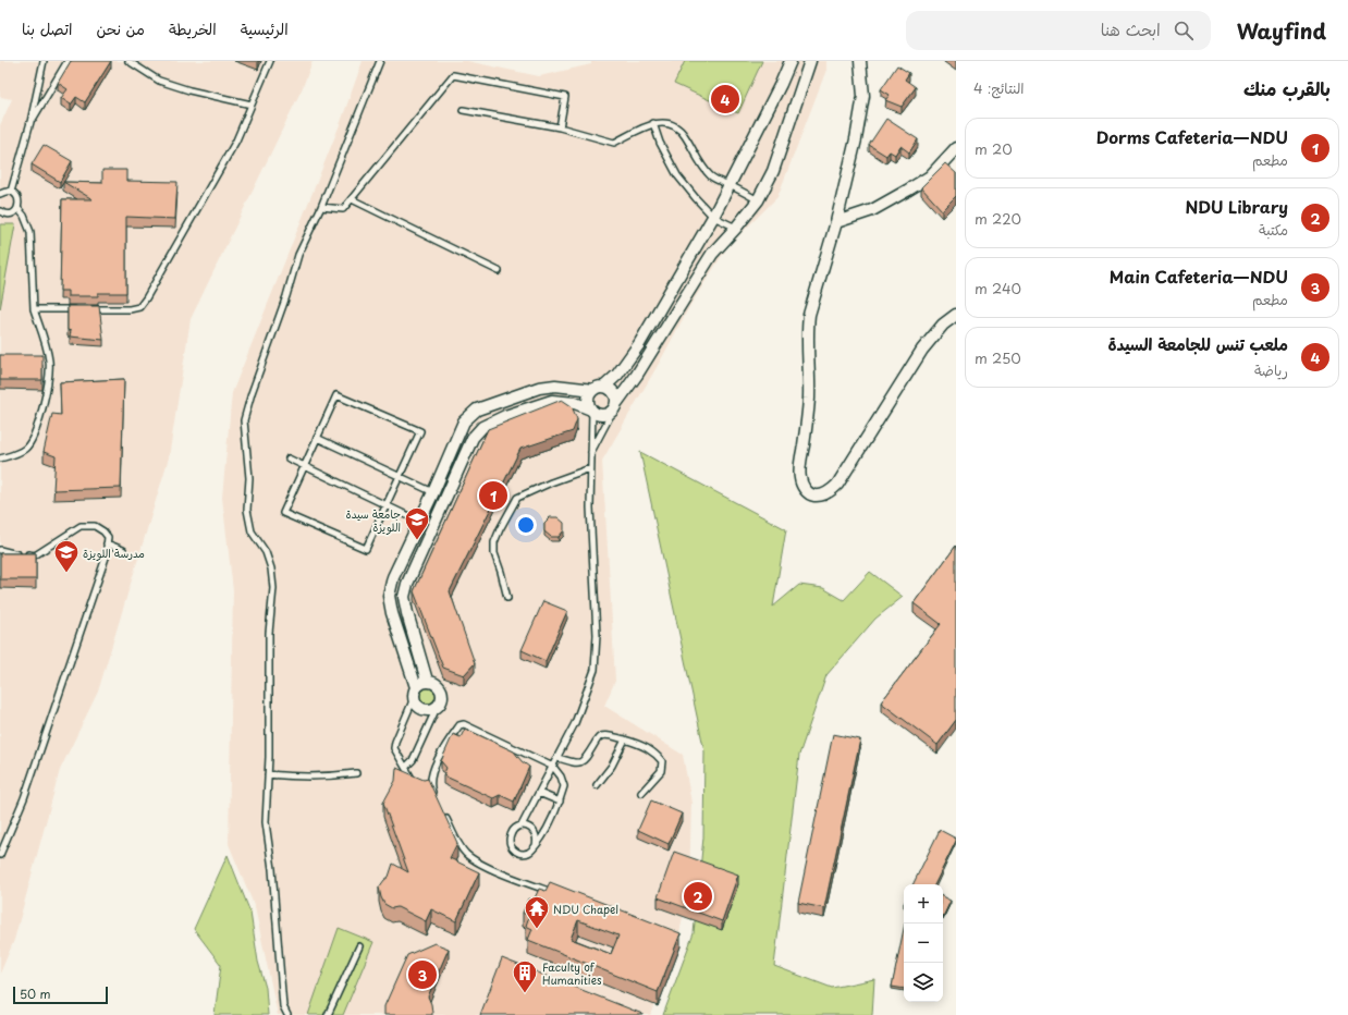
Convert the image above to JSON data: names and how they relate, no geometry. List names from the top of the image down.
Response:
{
  "places": {
    "school or university": ["جامعة سيدة اللويزة", "مدرسة اللويزة"],
    "temple": ["NDU Chapel"],
    "building": ["Faculty of Humanities"]
  },
  "scale_bar": "50 m",
  "page": {
    "header": "Wayfind",
    "search": "ابحث هنا",
    "nav": [
      "الرئيسية",
      "الخريطة",
      "من نحن",
      "اتصل بنا"
    ],
    "heading": ["بالقرب منك", "النتائج: 4"],
    "pins": [
      "4",
      "1",
      "2",
      "3"
    ],
    "list": [
      {
        "mark": "1",
        "name": "Dorms Cafeteria—NDU",
        "note": "مطعم",
        "value": "20 m"
      },
      {
        "mark": "2",
        "name": "NDU Library",
        "note": "مكتبة",
        "value": "220 m"
      },
      {
        "mark": "3",
        "name": "Main Cafeteria—NDU",
        "note": "مطعم",
        "value": "240 m"
      },
      {
        "mark": "4",
        "name": "ملعب تنس للجامعة السيدة",
        "note": "رياضة",
        "value": "250 m"
      }
    ],
    "map_buttons": ["+", "−"],
    "scale": "50 m"
  }
}
